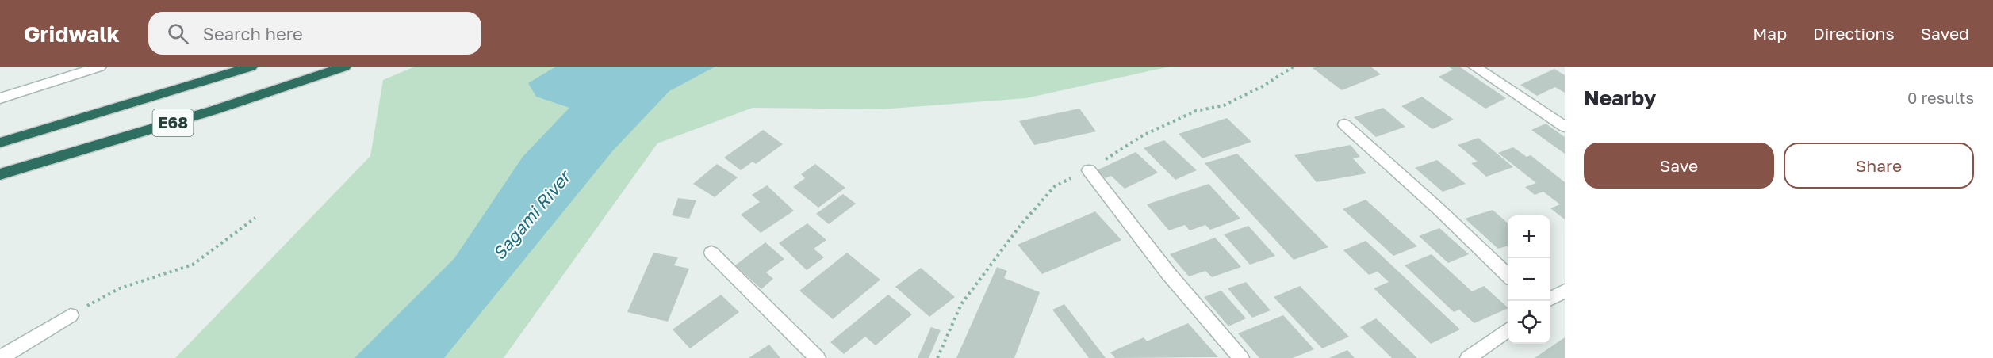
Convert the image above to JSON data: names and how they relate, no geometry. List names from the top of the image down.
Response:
{
  "streets": {
    "highway": ["E68"]
  },
  "water": ["Sagami River"],
  "page": {
    "header": "Gridwalk",
    "search": "Search here",
    "nav": ["Map", "Directions", "Saved"],
    "heading": ["Nearby", "0 results"],
    "buttons": ["Save", "Share"],
    "map_buttons": ["+", "−"]
  }
}
